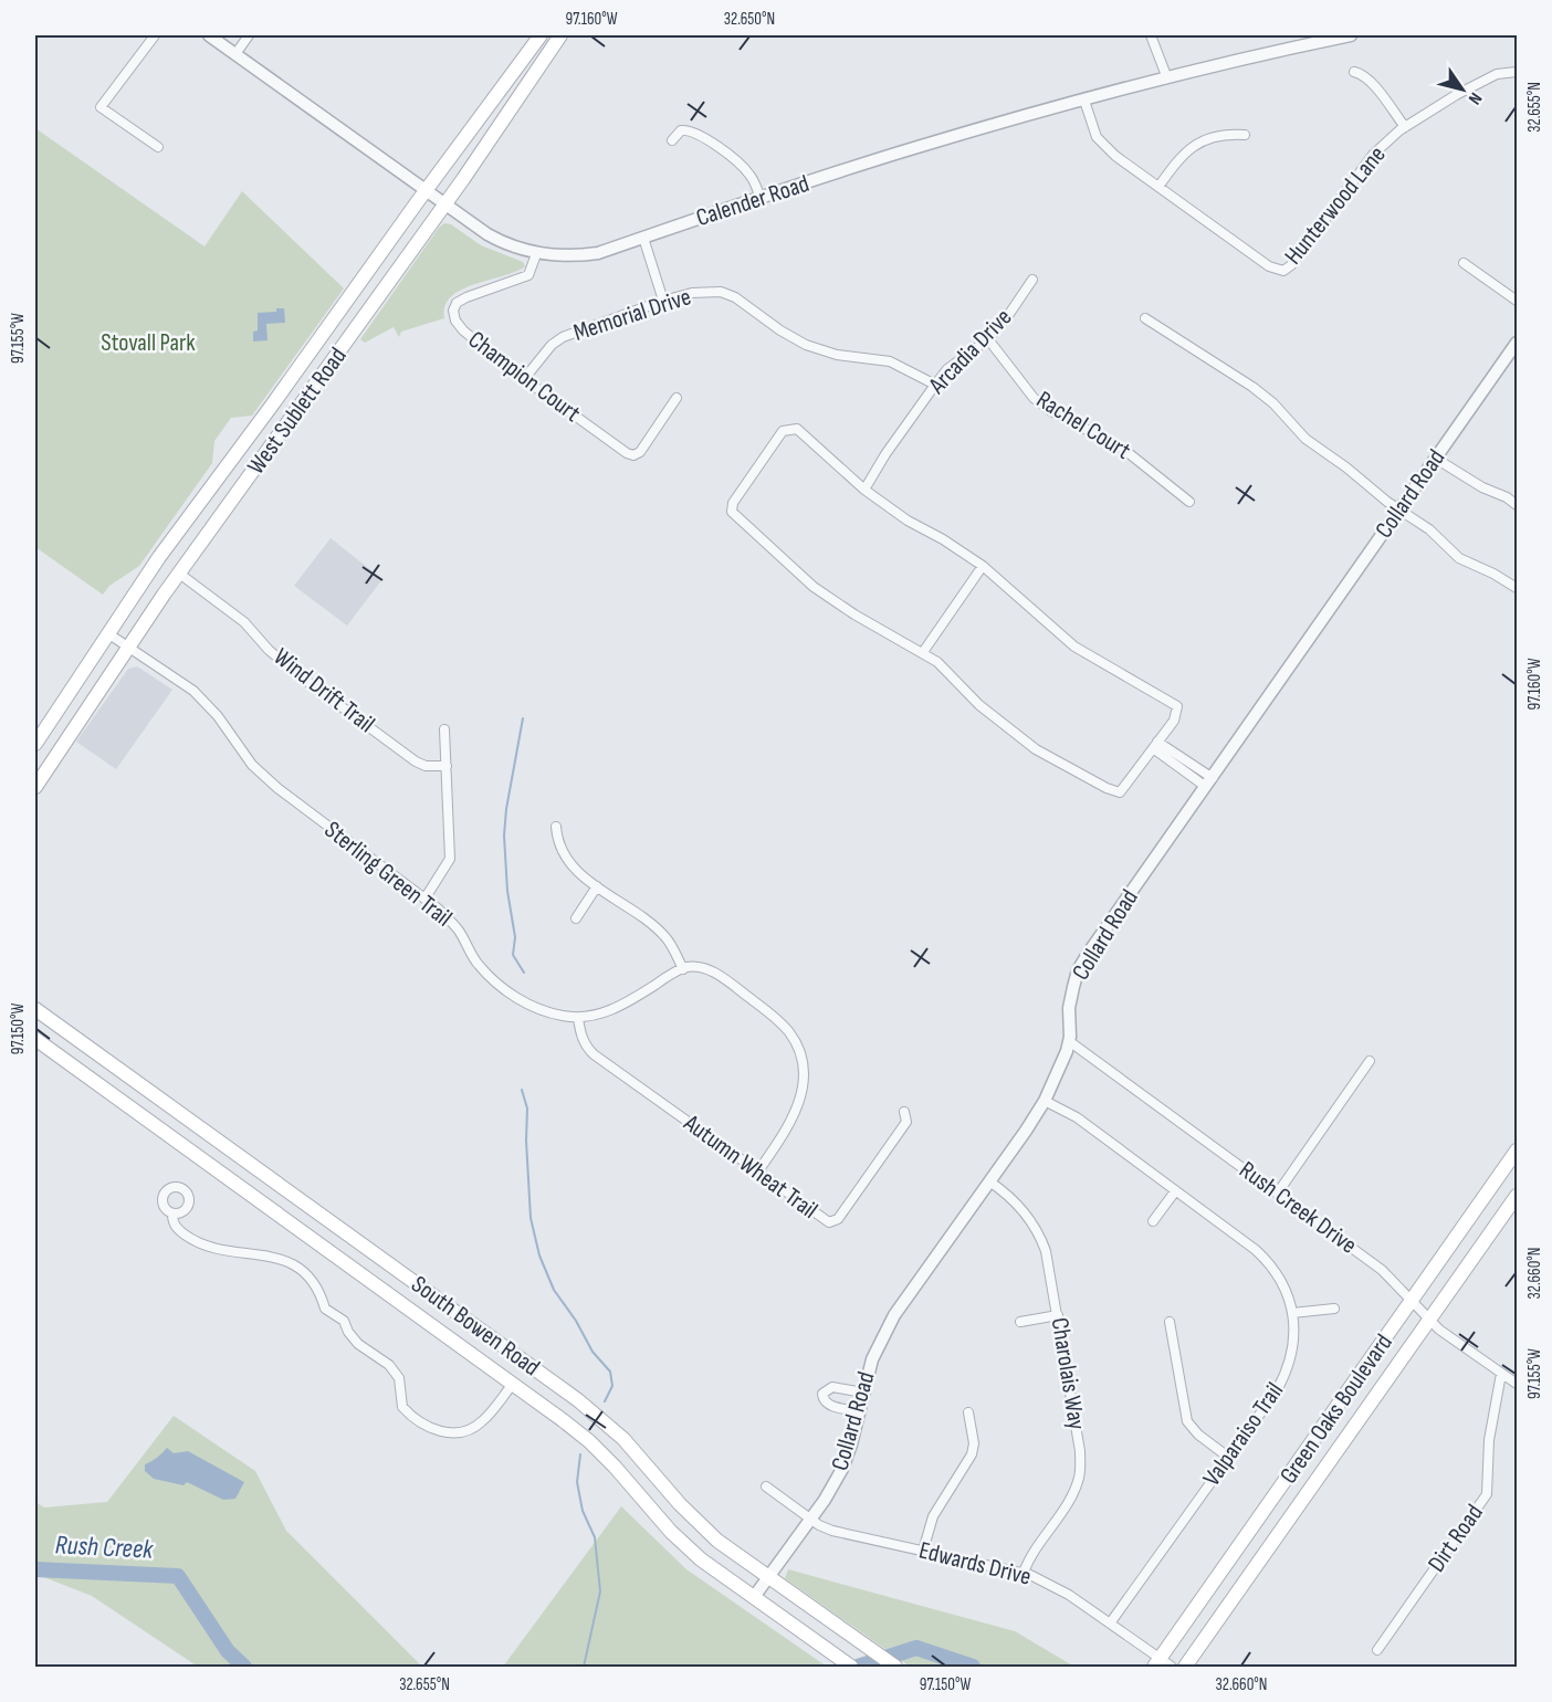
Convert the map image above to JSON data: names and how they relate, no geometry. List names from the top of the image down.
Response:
{
  "streets": {
    "main road": ["West Sublett Road", "South Bowen Road", "Green Oaks Boulevard"],
    "street": [
      "Calender Road",
      "Hunterwood Lane",
      "Memorial Drive",
      "Arcadia Drive",
      "Champion Court",
      "Rachel Court",
      "Collard Road",
      "Wind Drift Trail",
      "Sterling Green Trail",
      "Autumn Wheat Trail",
      "Rush Creek Drive",
      "Charolais Way",
      "Valparaiso Trail",
      "Dirt Road",
      "Edwards Drive"
    ]
  },
  "crossings": [
    ["Calender Road", "Hunterwood Lane"],
    ["Calender Road", "Champion Court"],
    ["Calender Road", "West Sublett Road"],
    ["Memorial Drive", "Arcadia Drive"],
    ["Memorial Drive", "Champion Court"],
    ["Arcadia Drive", "Rachel Court"],
    ["West Sublett Road", "Wind Drift Trail"],
    ["West Sublett Road", "Sterling Green Trail"],
    ["Collard Road", "Rush Creek Drive"],
    ["Collard Road", "South Bowen Road"],
    ["Collard Road", "Charolais Way"],
    ["Collard Road", "Valparaiso Trail"],
    ["Collard Road", "Edwards Drive"],
    ["Sterling Green Trail", "Autumn Wheat Trail"],
    ["Rush Creek Drive", "Green Oaks Boulevard"],
    ["Rush Creek Drive", "Dirt Road"],
    ["Charolais Way", "Edwards Drive"],
    ["Green Oaks Boulevard", "Edwards Drive"],
    ["Valparaiso Trail", "Edwards Drive"]
  ],
  "water": ["Rush Creek"],
  "parks": ["Stovall Park"],
  "north": "bottom right",
  "coordinates": [
    "97.160°W",
    "32.650°N",
    "32.655°N",
    "97.155°W",
    "97.150°W",
    "32.660°N"
  ]
}
